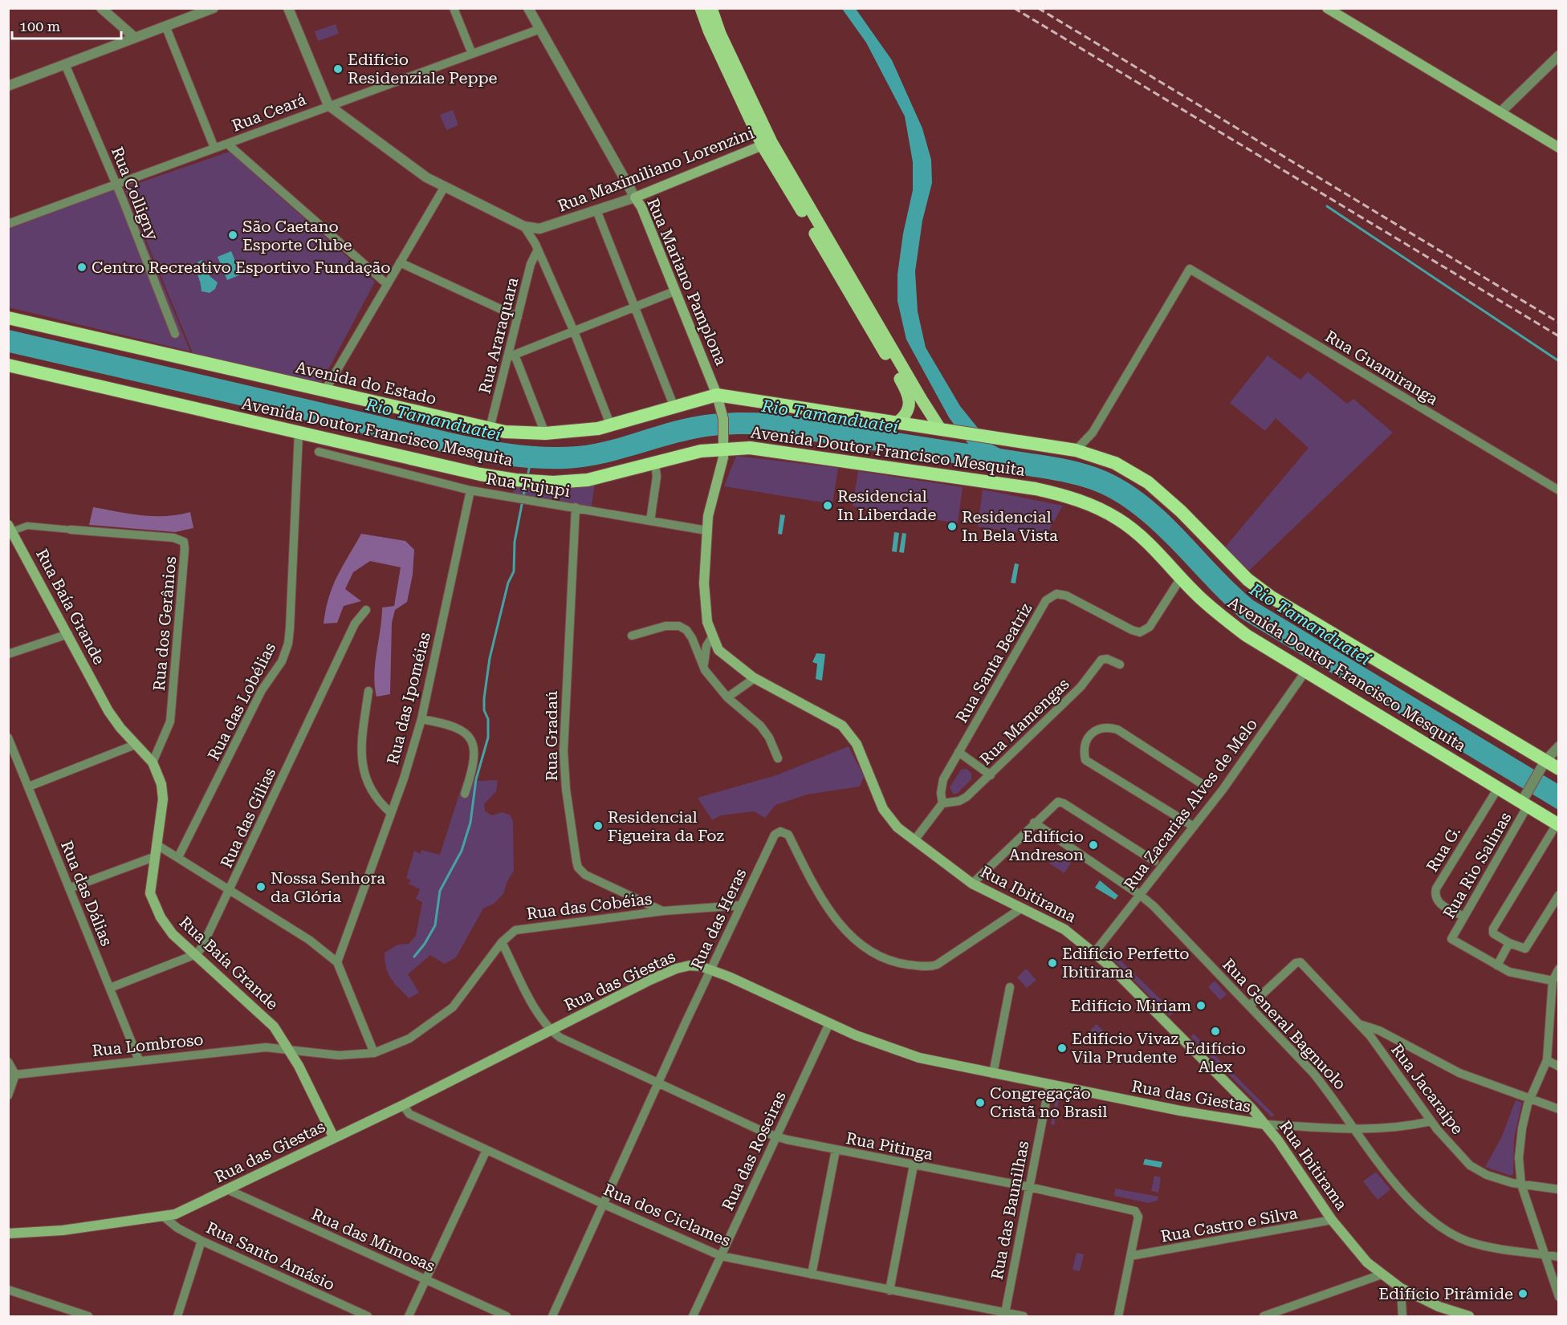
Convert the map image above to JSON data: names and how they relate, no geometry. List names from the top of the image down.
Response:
{
  "streets": {
    "highway": ["Avenida do Estado", "Avenida Doutor Francisco Mesquita"],
    "main road": [
      "Rua Maximiliano Lorenzini",
      "Rua Mariano Pamplona",
      "Rua Baía Grande",
      "Rua Ibitirama",
      "Rua das Giestas"
    ],
    "street": [
      "Rua Ceará",
      "Rua Colligny",
      "Rua Araraquara",
      "Rua Guamiranga",
      "Rua Tujupi",
      "Rua dos Gerânios",
      "Rua Santa Beatriz",
      "Rua das Ipoméias",
      "Rua das Lobélias",
      "Rua Mamengas",
      "Rua Gradaú",
      "Rua Zacarias Alves de Melo",
      "Rua das Gílias",
      "Rua G.",
      "Rua Rio Salinas",
      "Rua das Dálias",
      "Rua das Cobéias",
      "Rua das Heras",
      "Rua General Bagnuolo",
      "Rua Lombroso",
      "Rua Jacaraípe",
      "Rua Pitinga",
      "Rua das Roseiras",
      "Rua das Baunilhas",
      "Rua dos Ciclames",
      "Rua Castro e Silva",
      "Rua das Mimosas",
      "Rua Santo Amásio"
    ]
  },
  "crossings": [
    ["Rua Ceará", "Rua Maximiliano Lorenzini"],
    ["Rua Ceará", "Rua Colligny"],
    ["Rua Ceará", "Rua Mariano Pamplona"],
    ["Rua Maximiliano Lorenzini", "Rua Mariano Pamplona"],
    ["Rua Maximiliano Lorenzini", "Rua Araraquara"],
    ["Rua Mariano Pamplona", "Avenida do Estado"],
    ["Rua Mariano Pamplona", "Avenida Doutor Francisco Mesquita"],
    ["Rua Mariano Pamplona", "Rua Ibitirama"],
    ["Rua Araraquara", "Avenida do Estado"],
    ["Avenida do Estado", "Avenida Doutor Francisco Mesquita"],
    ["Avenida Doutor Francisco Mesquita", "Rua Santa Beatriz"],
    ["Avenida Doutor Francisco Mesquita", "Rua das Lobélias"],
    ["Avenida Doutor Francisco Mesquita", "Rua Zacarias Alves de Melo"],
    ["Avenida Doutor Francisco Mesquita", "Rua G."],
    ["Avenida Doutor Francisco Mesquita", "Rua Rio Salinas"],
    ["Avenida Doutor Francisco Mesquita", "Rua Ibitirama"],
    ["Rua Tujupi", "Rua das Ipoméias"],
    ["Rua Tujupi", "Rua Gradaú"],
    ["Rua Tujupi", "Rua Ibitirama"],
    ["Rua Baía Grande", "Rua dos Gerânios"],
    ["Rua Baía Grande", "Rua das Gílias"],
    ["Rua Baía Grande", "Rua das Cobéias"],
    ["Rua Baía Grande", "Rua das Giestas"],
    ["Rua Baía Grande", "Rua Lombroso"],
    ["Rua Santa Beatriz", "Rua Mamengas"],
    ["Rua Gradaú", "Rua das Cobéias"],
    ["Rua Zacarias Alves de Melo", "Rua Ibitirama"],
    ["Rua Zacarias Alves de Melo", "Rua General Bagnuolo"],
    ["Rua G.", "Rua Rio Salinas"],
    ["Rua das Dálias", "Rua Lombroso"],
    ["Rua Ibitirama", "Rua das Heras"],
    ["Rua Ibitirama", "Rua das Giestas"],
    ["Rua Ibitirama", "Rua Castro e Silva"],
    ["Rua das Cobéias", "Rua das Heras"],
    ["Rua das Cobéias", "Rua Lombroso"],
    ["Rua das Heras", "Rua das Giestas"],
    ["Rua das Heras", "Rua Pitinga"],
    ["Rua das Heras", "Rua dos Ciclames"],
    ["Rua das Giestas", "Rua Pitinga"],
    ["Rua das Giestas", "Rua das Roseiras"],
    ["Rua das Giestas", "Rua das Baunilhas"],
    ["Rua das Giestas", "Rua dos Ciclames"],
    ["Rua das Giestas", "Rua das Mimosas"],
    ["Rua das Giestas", "Rua Santo Amásio"],
    ["Rua General Bagnuolo", "Rua Jacaraípe"],
    ["Rua Pitinga", "Rua das Roseiras"],
    ["Rua Pitinga", "Rua das Baunilhas"],
    ["Rua Pitinga", "Rua Castro e Silva"],
    ["Rua das Roseiras", "Rua dos Ciclames"],
    ["Rua das Baunilhas", "Rua dos Ciclames"]
  ],
  "water": ["Rio Tamanduateí"],
  "places": [
    "Edifício Residenziale Peppe",
    "São Caetano Esporte Clube",
    "Centro Recreativo Esportivo Fundação",
    "Residencial In Liberdade",
    "Residencial In Bela Vista",
    "Residencial Figueira da Foz",
    "Edifício Andreson",
    "Nossa Senhora da Glória",
    "Edifício Perfetto Ibitirama",
    "Edifício Miriam",
    "Edifício Alex",
    "Edifício Vivaz Vila Prudente",
    "Congregação Cristã no Brasil",
    "Edifício Pirâmide"
  ],
  "scale_bar": "100 m"
}
